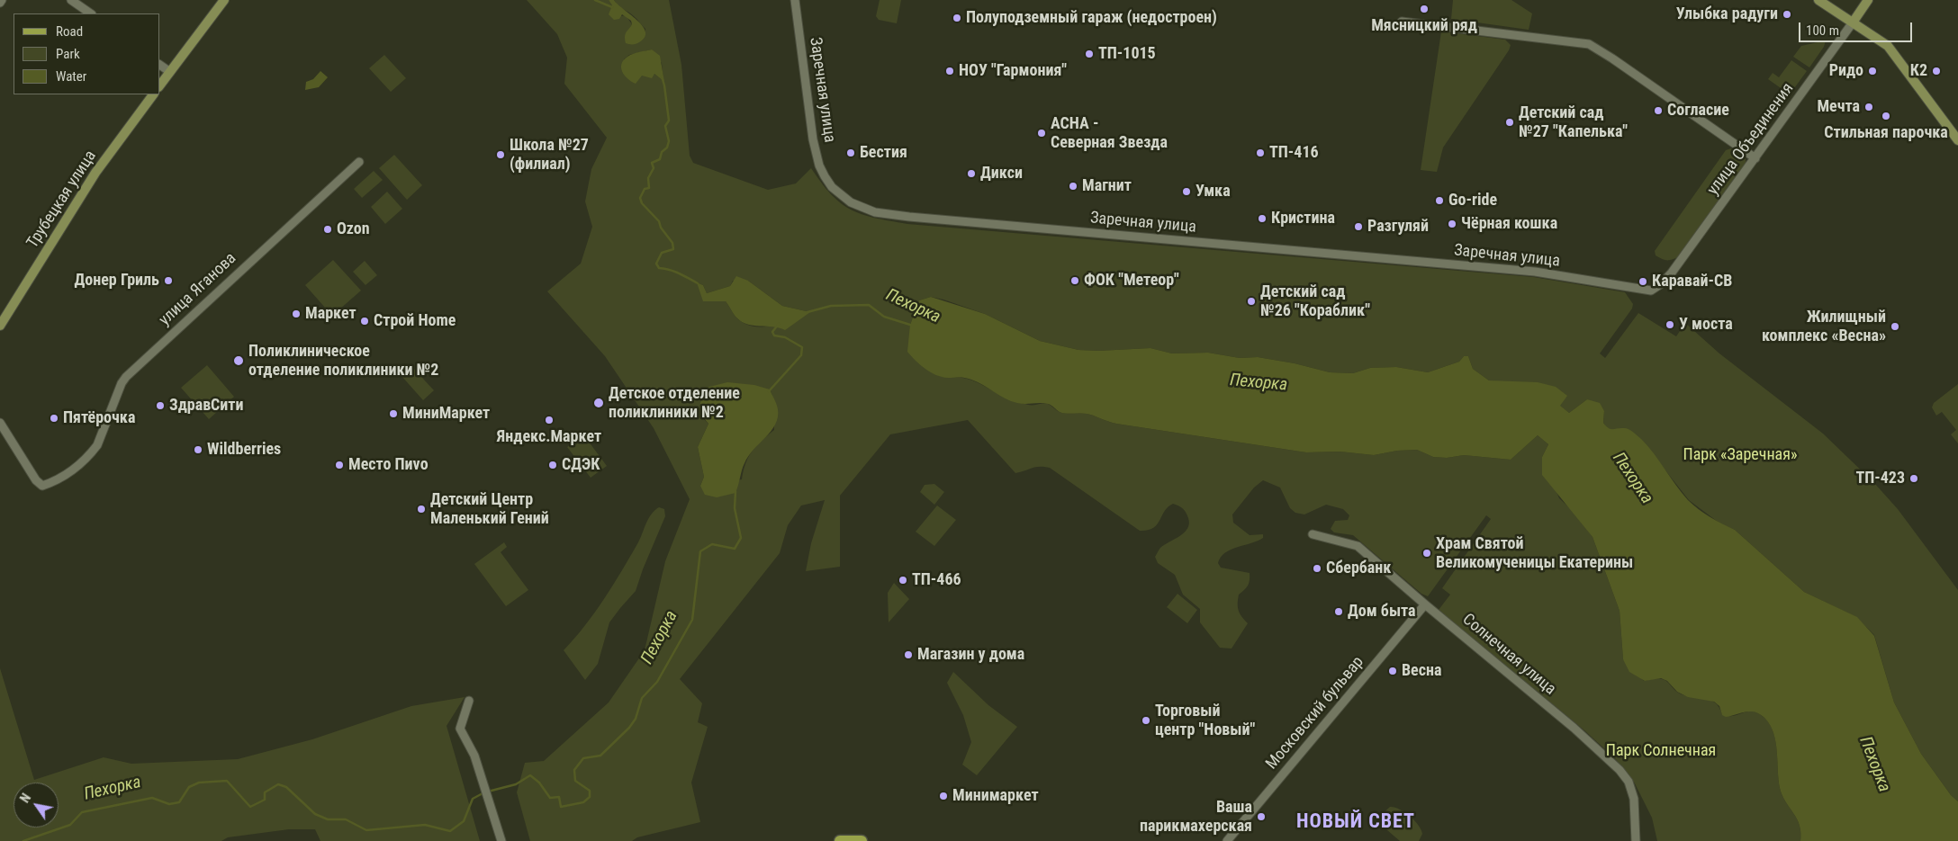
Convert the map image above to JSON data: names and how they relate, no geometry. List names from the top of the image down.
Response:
{
  "streets": {
    "main road": ["улица Объединения", "Трубецкая улица"],
    "street": [
      "Заречная улица",
      "улица Яганова",
      "Солнечная улица",
      "Московский бульвар"
    ]
  },
  "crossings": [
    ["Заречная улица", "улица Объединения"],
    ["Солнечная улица", "Московский бульвар"]
  ],
  "districts": ["НОВЫЙ СВЕТ"],
  "water": ["Пехорка"],
  "parks": ["Парк «Заречная»", "Парк Солнечная"],
  "places": [
    "Мясницкий ряд",
    "Улыбка радуги",
    "Полуподземный гараж (недостроен)",
    "ТП-1015",
    "НОУ \"Гармония\"",
    "Ридо",
    "К2",
    "Мечта",
    "Согласие",
    "Стильная парочка",
    "Детский сад №27 \"Капелька\"",
    "АСНА - Северная Звезда",
    "Бестия",
    "ТП-416",
    "Школа №27 (филиал)",
    "Дикси",
    "Магнит",
    "Умка",
    "Go-ride",
    "Кристина",
    "Чёрная кошка",
    "Разгуляй",
    "Ozon",
    "Донер Гриль",
    "ФОК \"Метеор\"",
    "Каравай-СВ",
    "Детский сад №26 \"Кораблик\"",
    "Маркет",
    "Строй Home",
    "У моста",
    "Жилищный комплекс «Весна»",
    "Поликлиническое отделение поликлиники №2",
    "Детское отделение поликлиники №2",
    "ЗдравСити",
    "МиниМаркет",
    "Пятёрочка",
    "Яндекс.Маркет",
    "Wildberries",
    "Место Пиvо",
    "СДЭК",
    "ТП-423",
    "Детский Центр Маленький Гений",
    "Храм Святой Великомученицы Екатерины",
    "Сбербанк",
    "ТП-466",
    "Дом быта",
    "Магазин у дома",
    "Весна",
    "Торговый центр \"Новый\"",
    "Минимаркет",
    "Ваша парикмахерская"
  ],
  "legend": ["Road", "Park", "Water"],
  "scale_bar": "100 m",
  "north": "top left"
}
